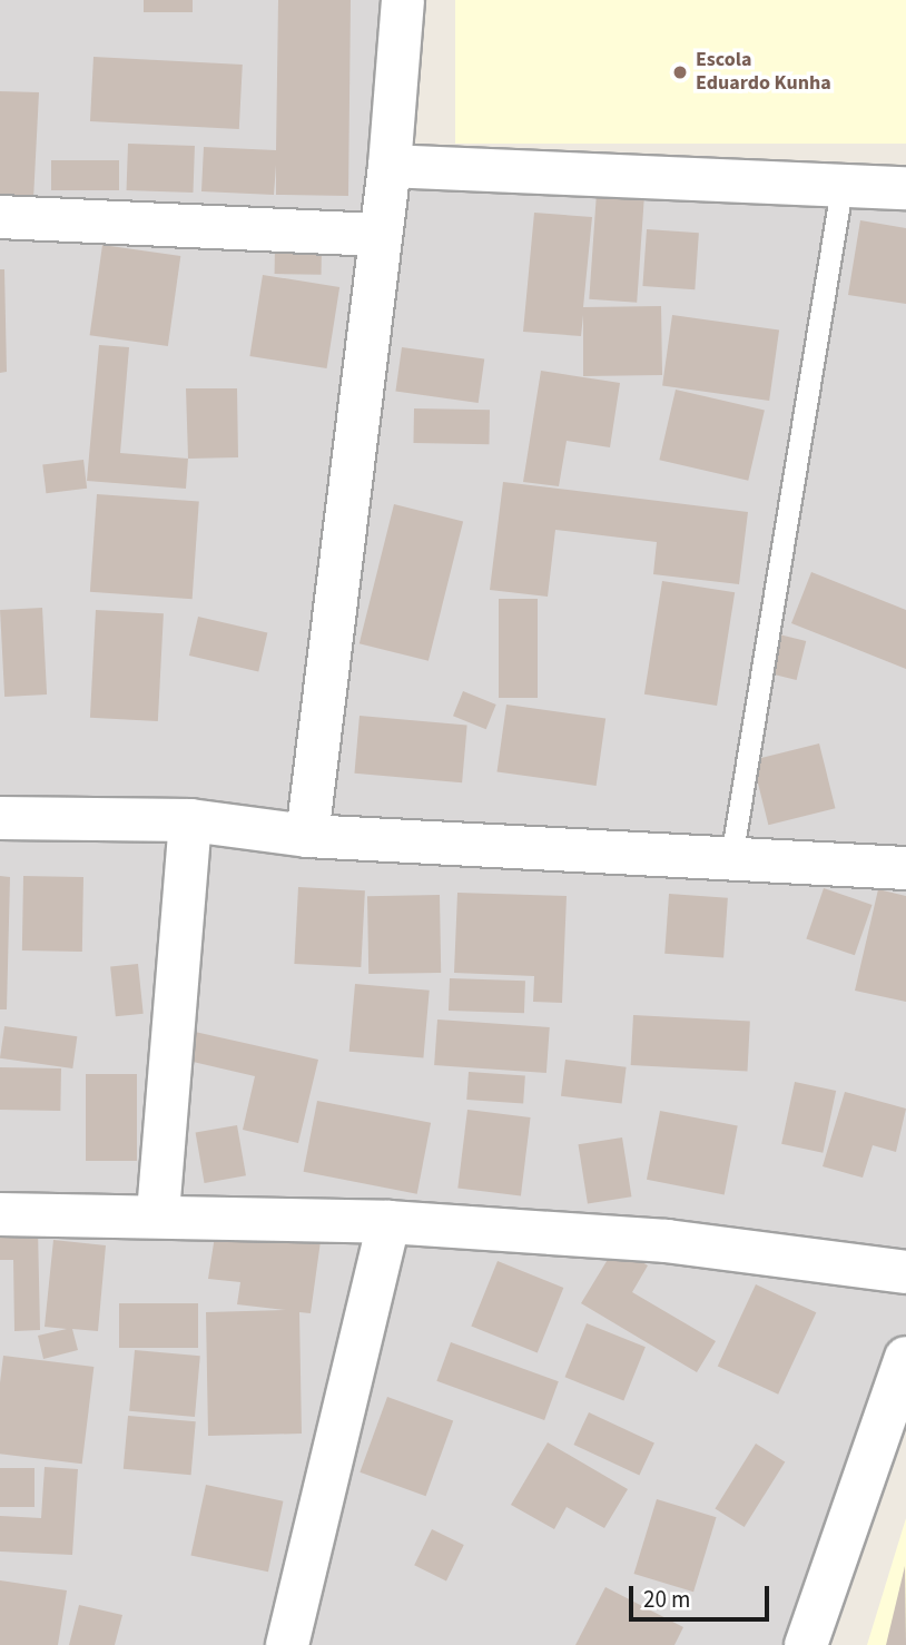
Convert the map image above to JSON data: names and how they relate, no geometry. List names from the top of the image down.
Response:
{
  "places": ["Escola Eduardo Kunha"],
  "scale_bar": "20 m"
}
